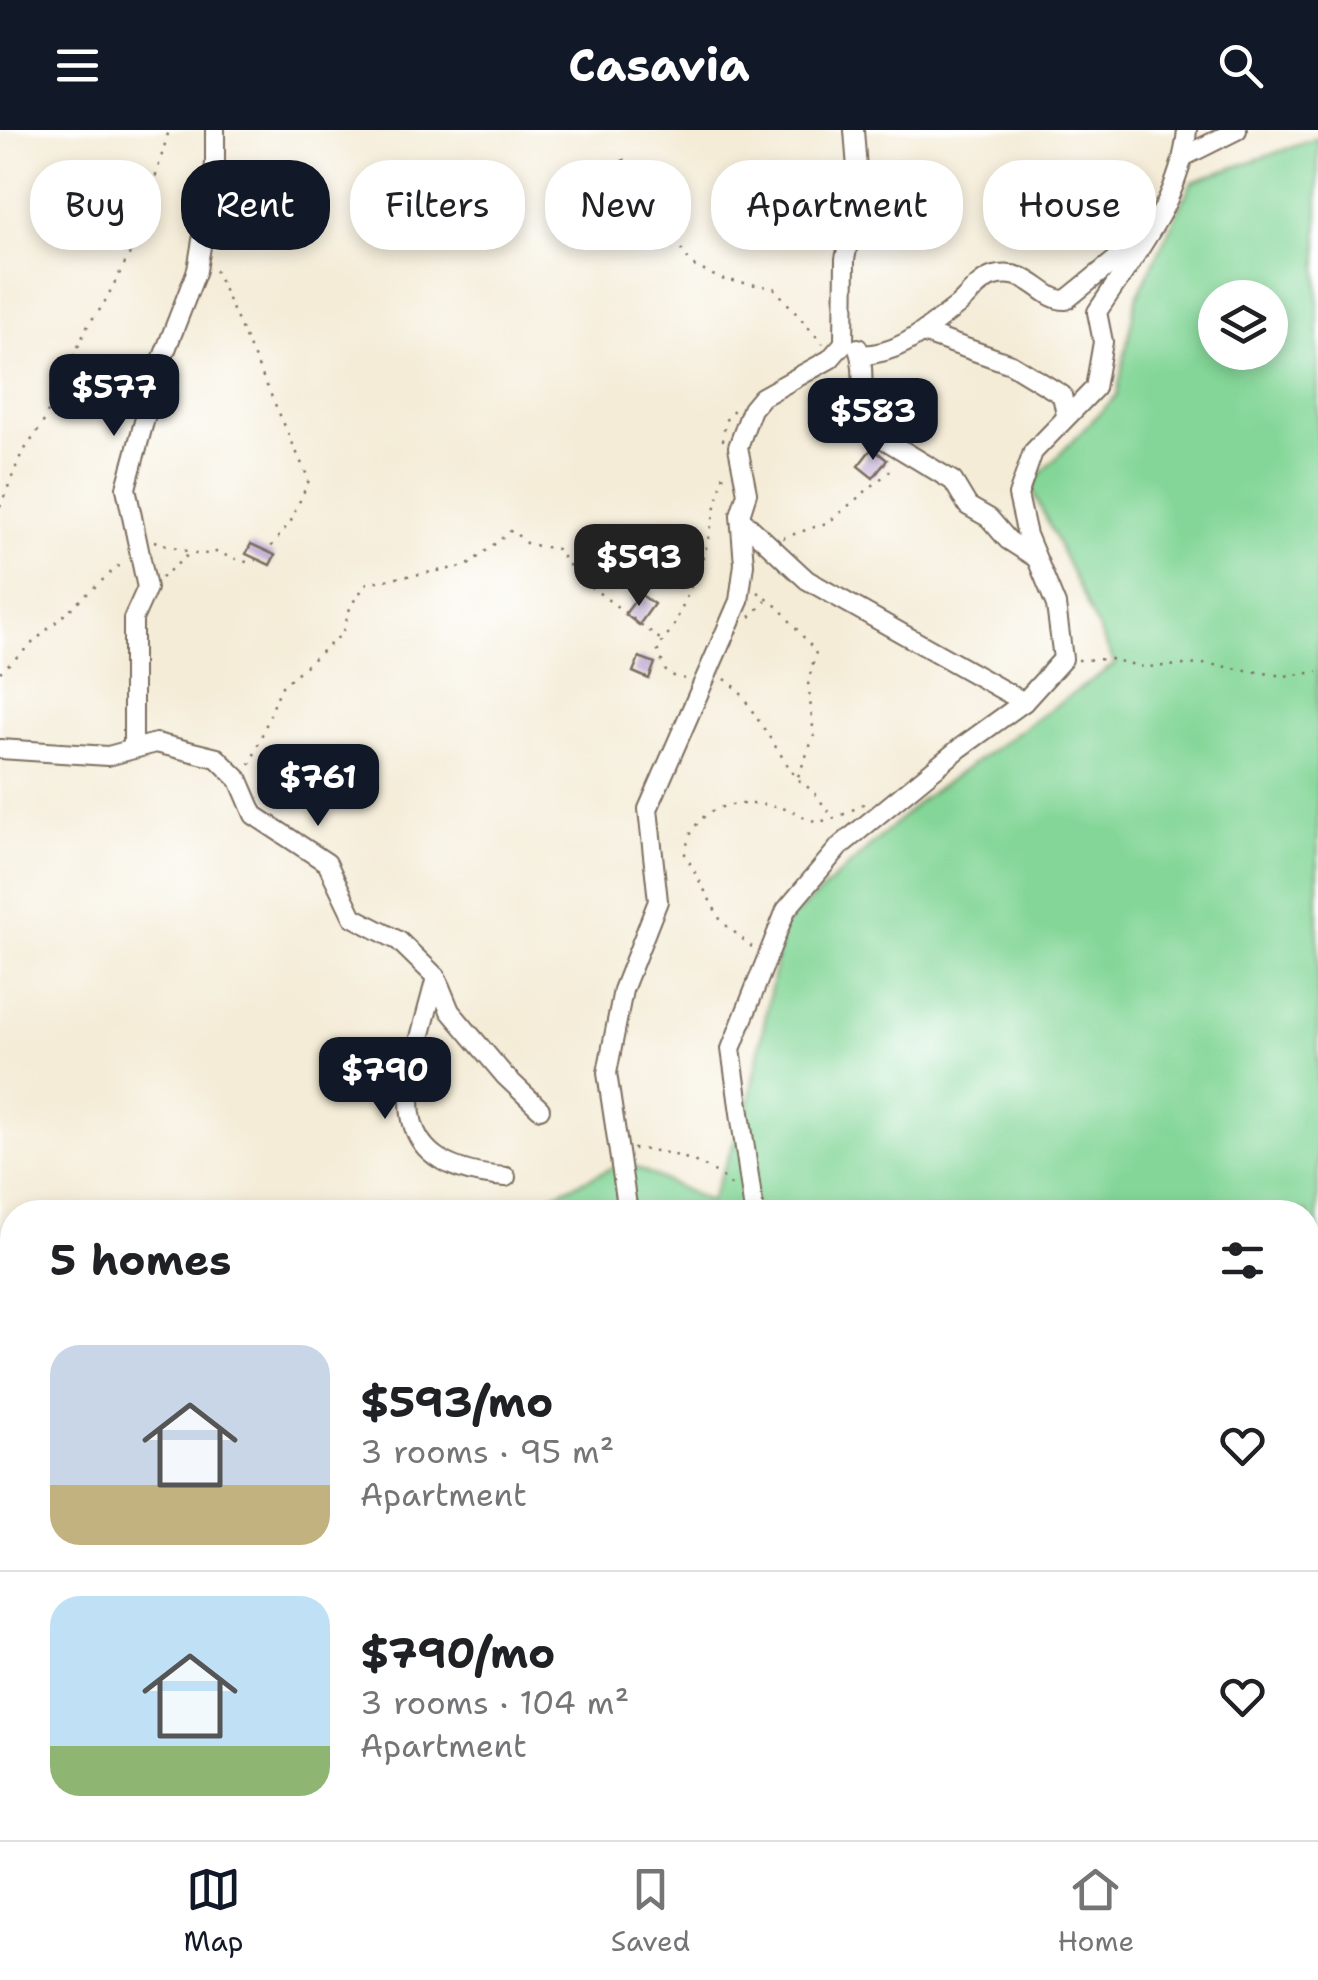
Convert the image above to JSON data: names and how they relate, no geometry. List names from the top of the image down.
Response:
{
  "page": {
    "header": "Casavia",
    "chip": [
      "Buy",
      "Rent",
      "Filters",
      "New",
      "Apartment",
      "House"
    ],
    "price": [
      "$577",
      "$583",
      "$593",
      "$761",
      "$790"
    ],
    "heading": "5 homes",
    "list": [
      {
        "name": "$593/mo",
        "note": "3 rooms · 95 m² · Apartment"
      },
      {
        "name": "$790/mo",
        "note": "3 rooms · 104 m² · Apartment"
      }
    ],
    "tabs": ["Map", "Saved", "Home"]
  }
}
